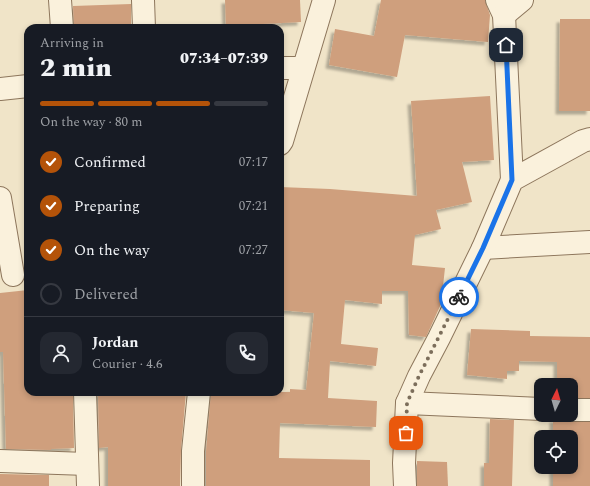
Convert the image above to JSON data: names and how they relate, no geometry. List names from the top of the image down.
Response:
{
  "north": "top",
  "page": {
    "heading": ["2 min", "Arriving in", "07:34–07:39"],
    "panel": ["Jordan", "Courier · 4.6"],
    "bar": "On the way · 80 m",
    "list": [
      ["Confirmed", "07:17"],
      ["Preparing", "07:21"],
      ["On the way", "07:27"],
      "Delivered"
    ]
  }
}
